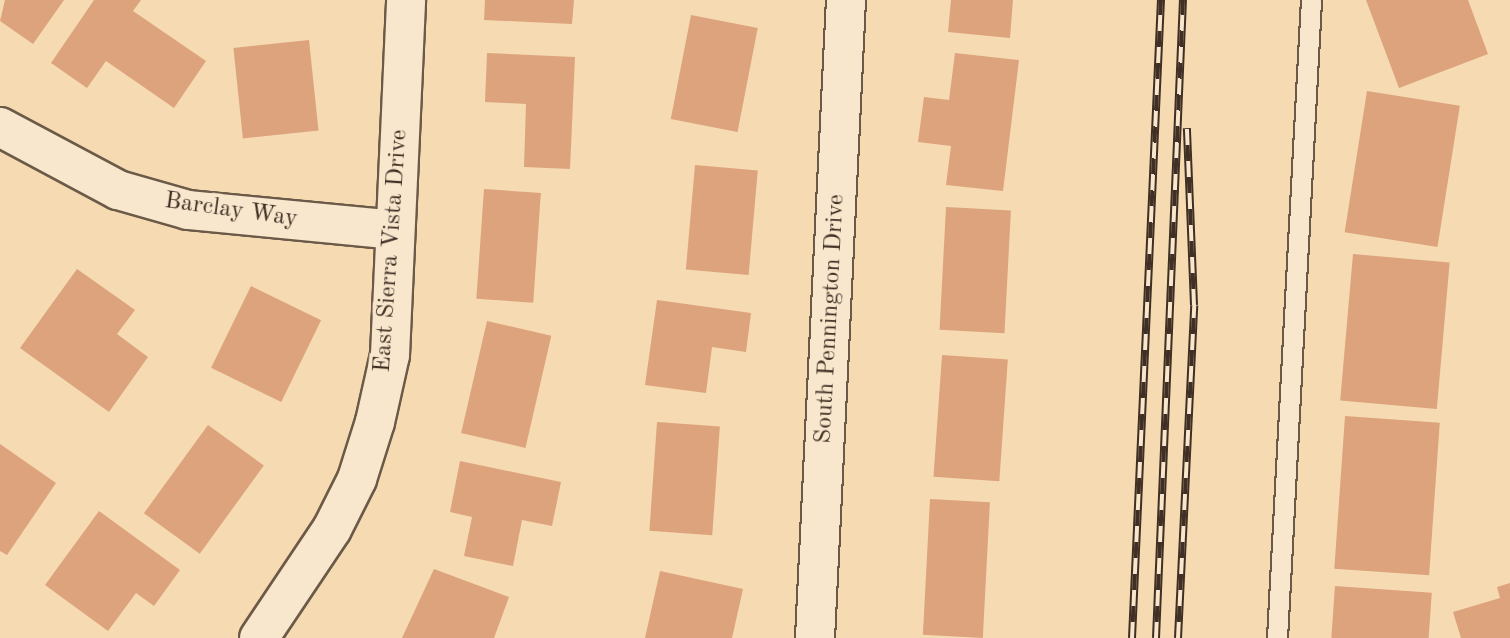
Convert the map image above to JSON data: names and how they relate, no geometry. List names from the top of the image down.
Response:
{
  "streets": {
    "street": ["Barclay Way", "East Sierra Vista Drive", "South Pennington Drive"]
  },
  "crossings": [
    ["Barclay Way", "East Sierra Vista Drive"]
  ]
}
